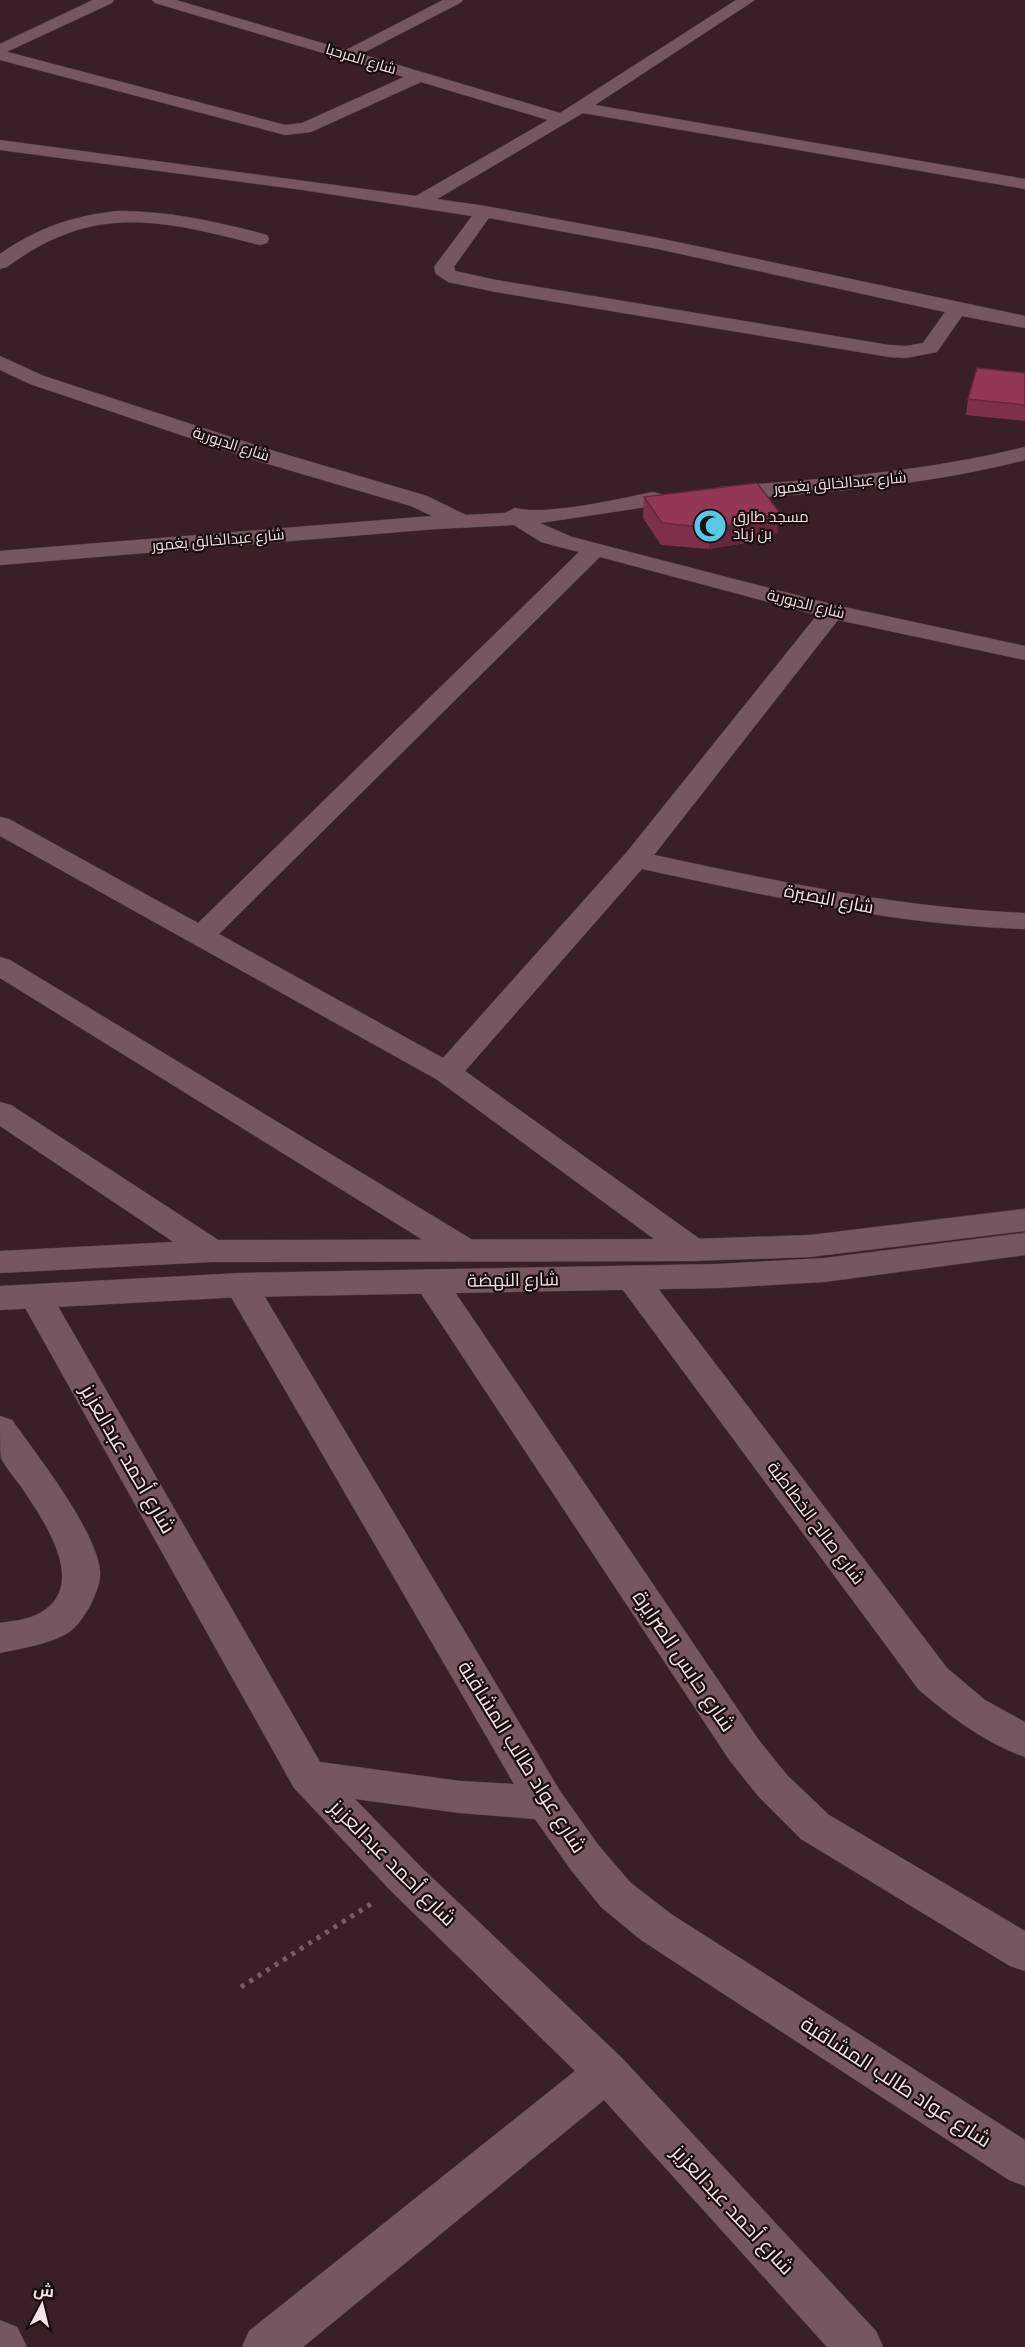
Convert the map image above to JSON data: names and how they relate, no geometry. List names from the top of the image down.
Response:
{
  "streets": {
    "street": [
      "شارع المرحبا",
      "شارع الدبورية",
      "شارع عبدالخالق يغمور",
      "شارع البصيرة",
      "شارع النهضة",
      "شارع أحمد عبدالعزيز",
      "شارع صالح الخطاطبة",
      "شارع حابس الصرايرة",
      "شارع عواد طالب المشاقبة"
    ]
  },
  "crossings": [
    ["شارع الدبورية", "شارع عبدالخالق يغمور"],
    ["شارع النهضة", "شارع أحمد عبدالعزيز"],
    ["شارع النهضة", "شارع صالح الخطاطبة"],
    ["شارع النهضة", "شارع حابس الصرايرة"],
    ["شارع النهضة", "شارع عواد طالب المشاقبة"]
  ],
  "places": {
    "mosque": ["مسجد طارق بن زياد"]
  },
  "north": "top"
}
